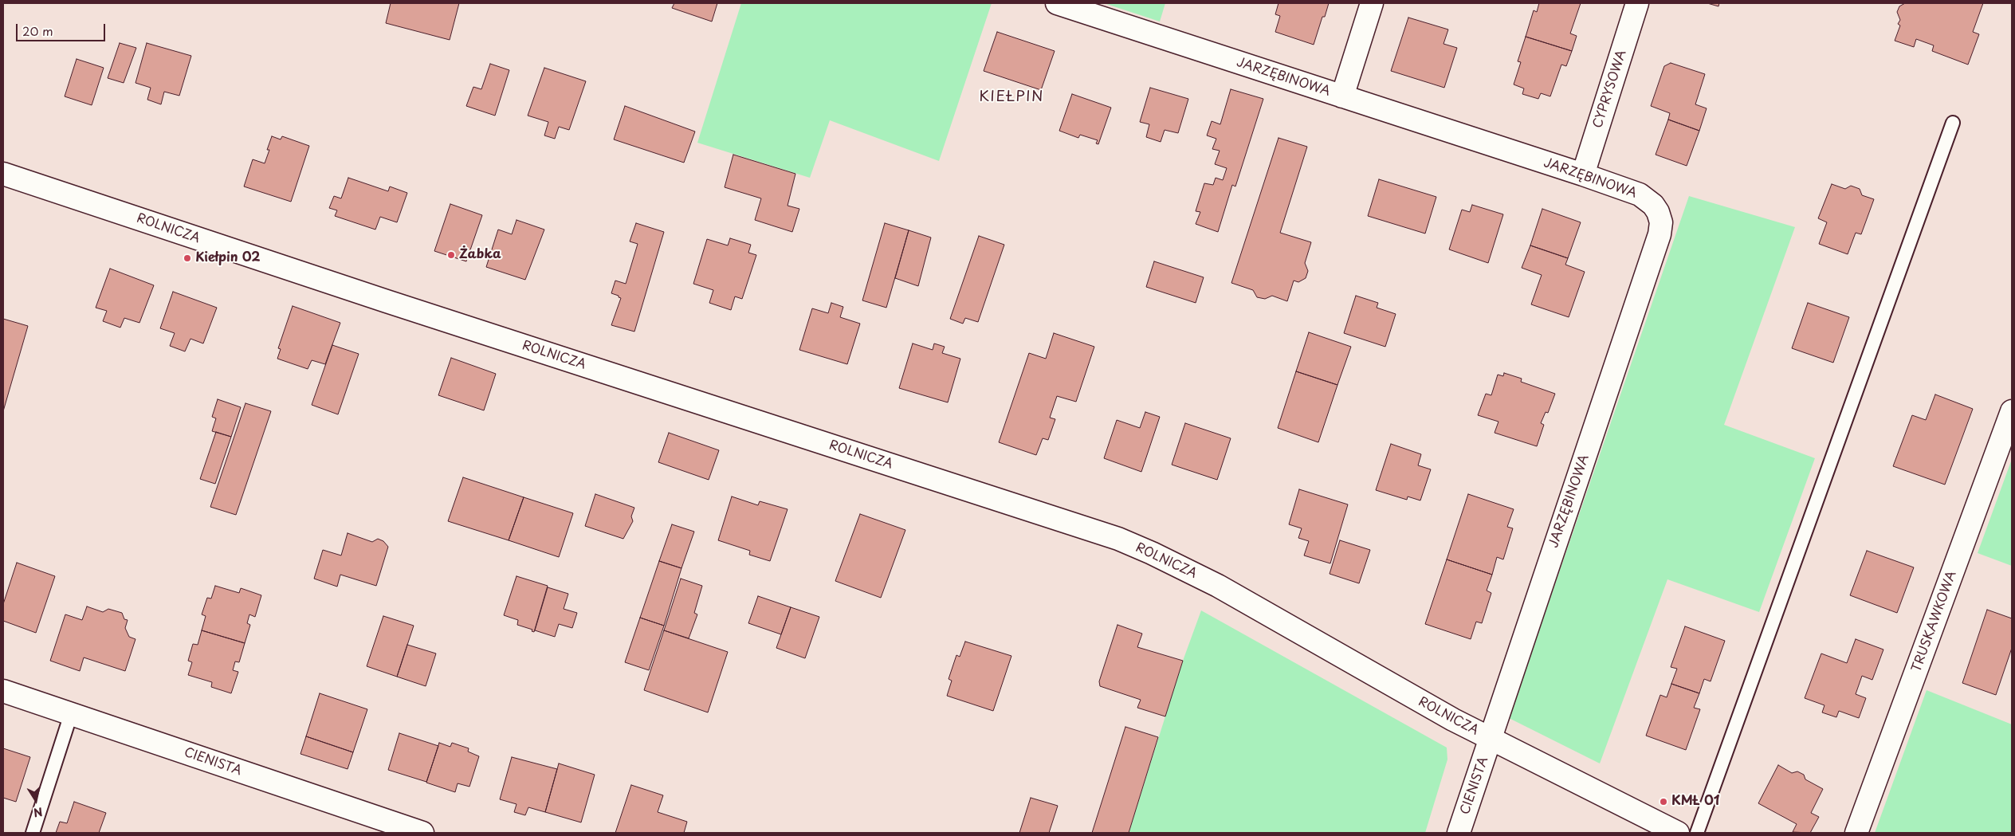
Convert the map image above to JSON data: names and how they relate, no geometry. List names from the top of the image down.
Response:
{
  "streets": {
    "street": [
      "JARZĘBINOWA",
      "CYPRYSOWA",
      "ROLNICZA",
      "TRUSKAWKOWA",
      "CIENISTA"
    ]
  },
  "crossings": [
    ["JARZĘBINOWA", "CYPRYSOWA"],
    ["JARZĘBINOWA", "ROLNICZA"],
    ["JARZĘBINOWA", "CIENISTA"],
    ["ROLNICZA", "CIENISTA"]
  ],
  "districts": ["KIEŁPIN"],
  "places": ["Żabka", "Kiełpin 02", "KMŁ 01"],
  "scale_bar": "20 m",
  "north": "bottom"
}
